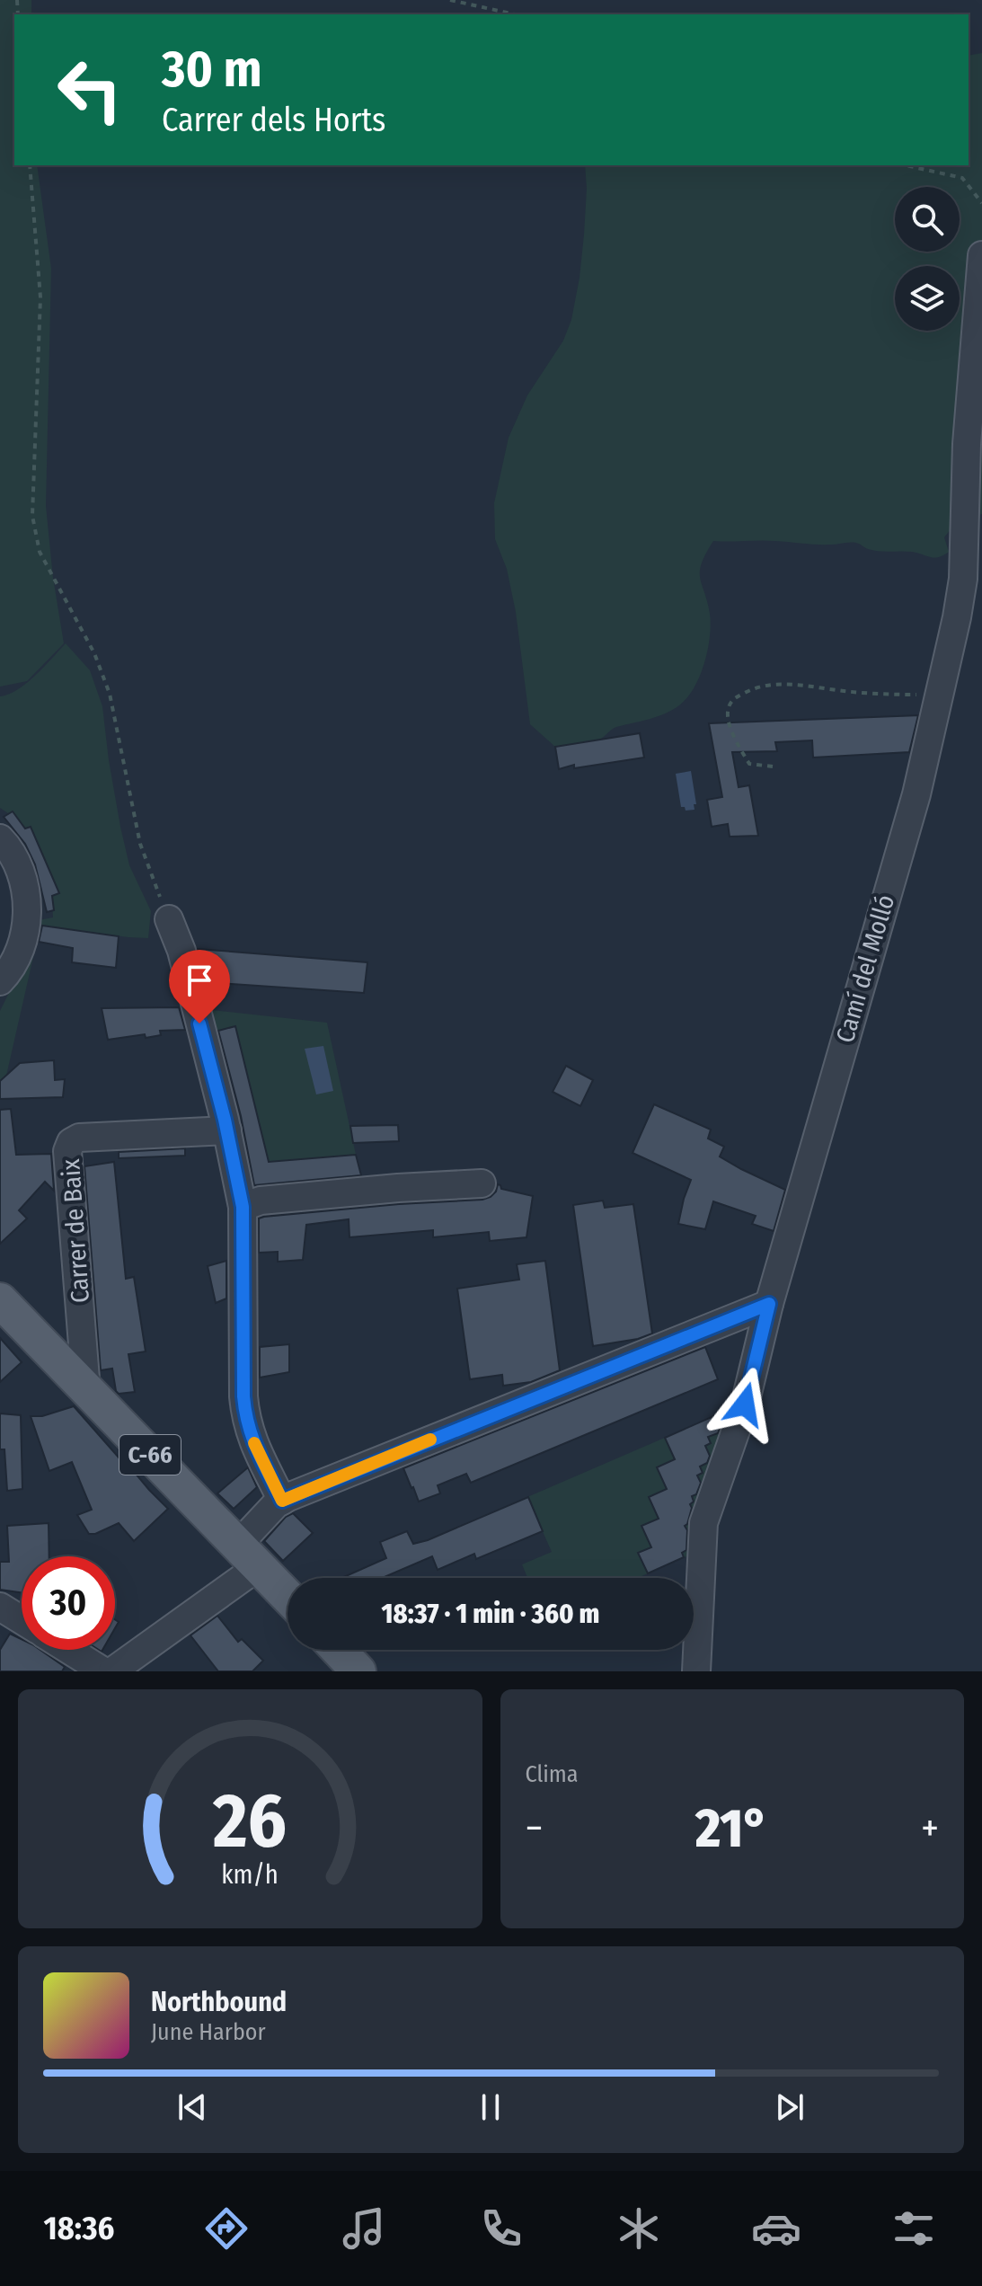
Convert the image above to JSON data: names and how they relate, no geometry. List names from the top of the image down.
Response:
{
  "streets": {
    "main road": ["C-66"],
    "street": ["Camí del Molló", "Carrer de Baix"]
  },
  "crossings": [
    ["Carrer de Baix", "C-66"]
  ],
  "page": {
    "turn": ["30 m", "Carrer dels Horts"],
    "limit": "30",
    "trip": "18:37 · 1 min · 360 m",
    "tile": "Clima",
    "heat": ["−", "21°", "+"],
    "song": ["Northbound", "June Harbor"],
    "tabs": "18:36",
    "gauge": ["26", "km/h"]
  }
}
